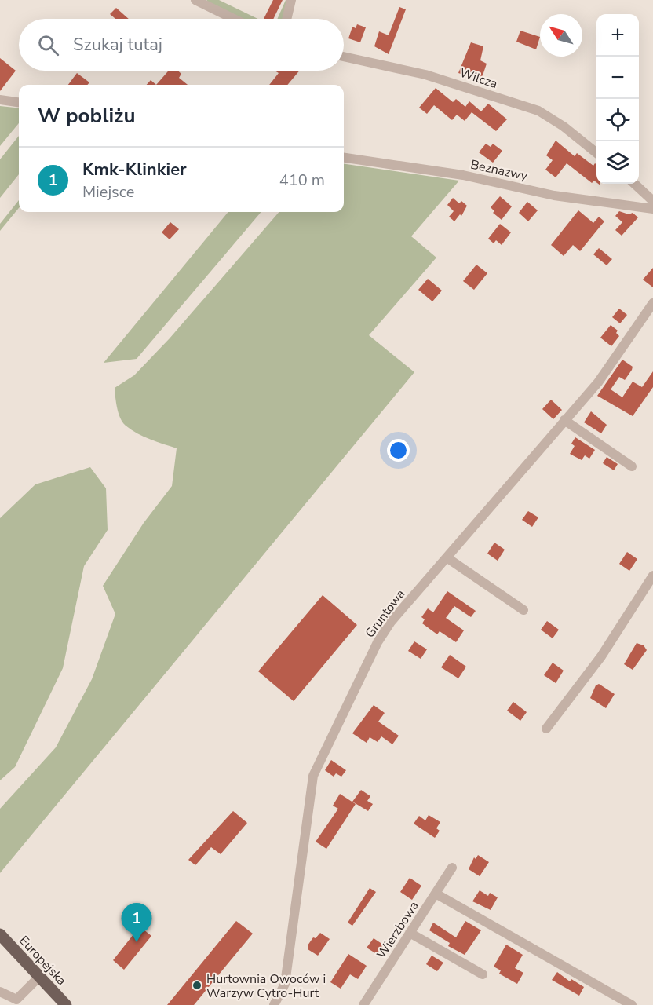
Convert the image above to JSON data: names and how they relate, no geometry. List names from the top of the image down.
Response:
{
  "streets": {
    "main road": ["Europejska"],
    "street": [
      "Wilcza",
      "Beznazwy",
      "Gruntowa",
      "Wierzbowa"
    ]
  },
  "places": ["Hurtownia Owoców i Warzyw Cytro-Hurt"],
  "north": "top left",
  "page": {
    "map_buttons": ["+", "−"],
    "search": "Szukaj tutaj",
    "heading": "W pobliżu",
    "list": [
      {
        "mark": "1",
        "name": "Kmk-Klinkier",
        "note": "Miejsce",
        "value": "410 m"
      }
    ],
    "pins": "1"
  }
}
